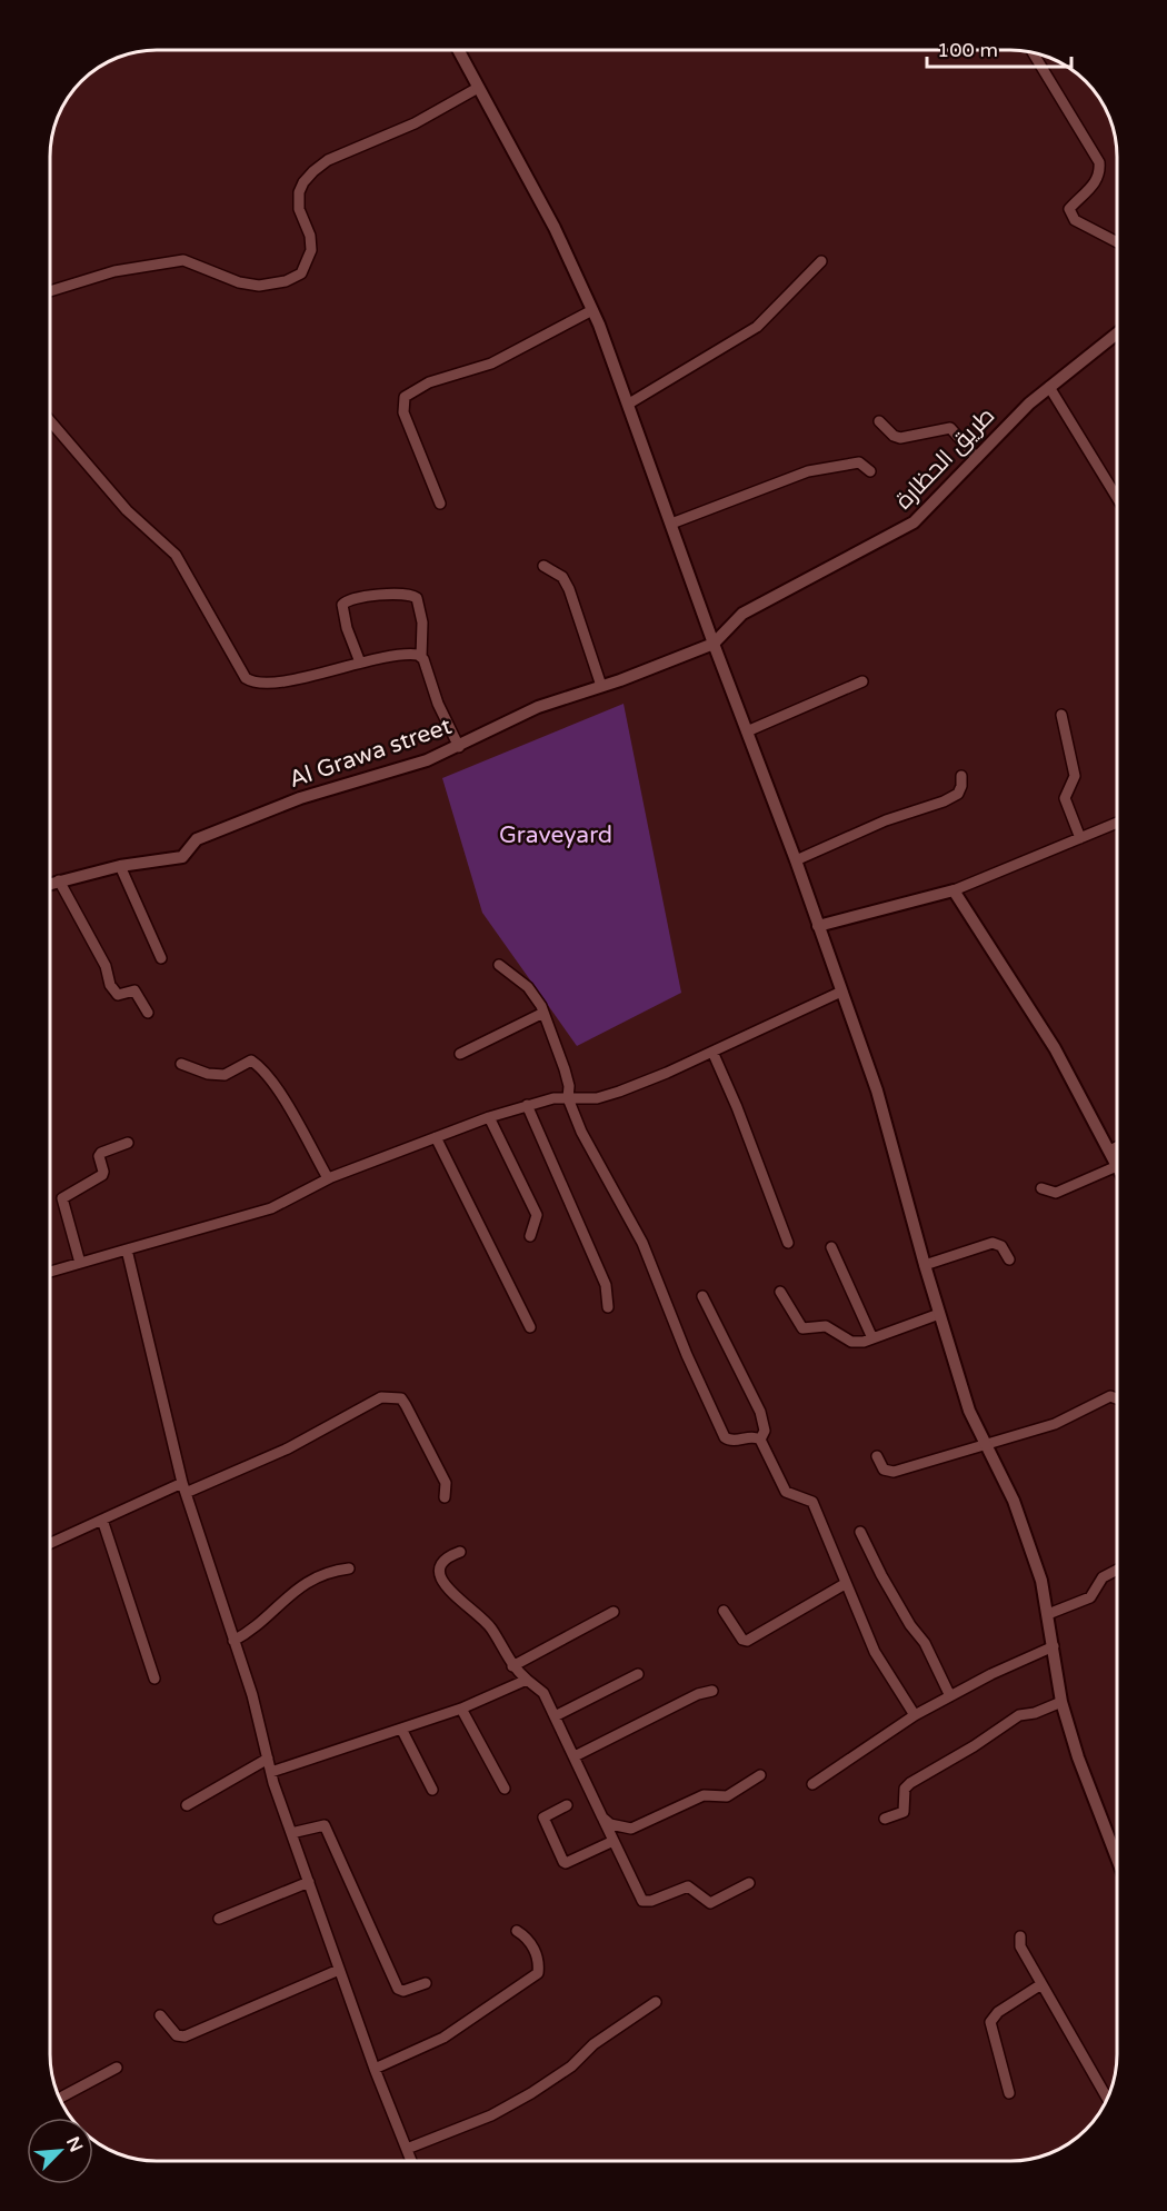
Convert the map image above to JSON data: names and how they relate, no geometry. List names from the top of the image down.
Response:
{
  "streets": {
    "street": ["طريق الحظارة", "Al Grawa street"]
  },
  "crossings": [
    ["طريق الحظارة", "Al Grawa street"]
  ],
  "parks": ["Graveyard"],
  "scale_bar": "100 m",
  "north": "top right"
}
